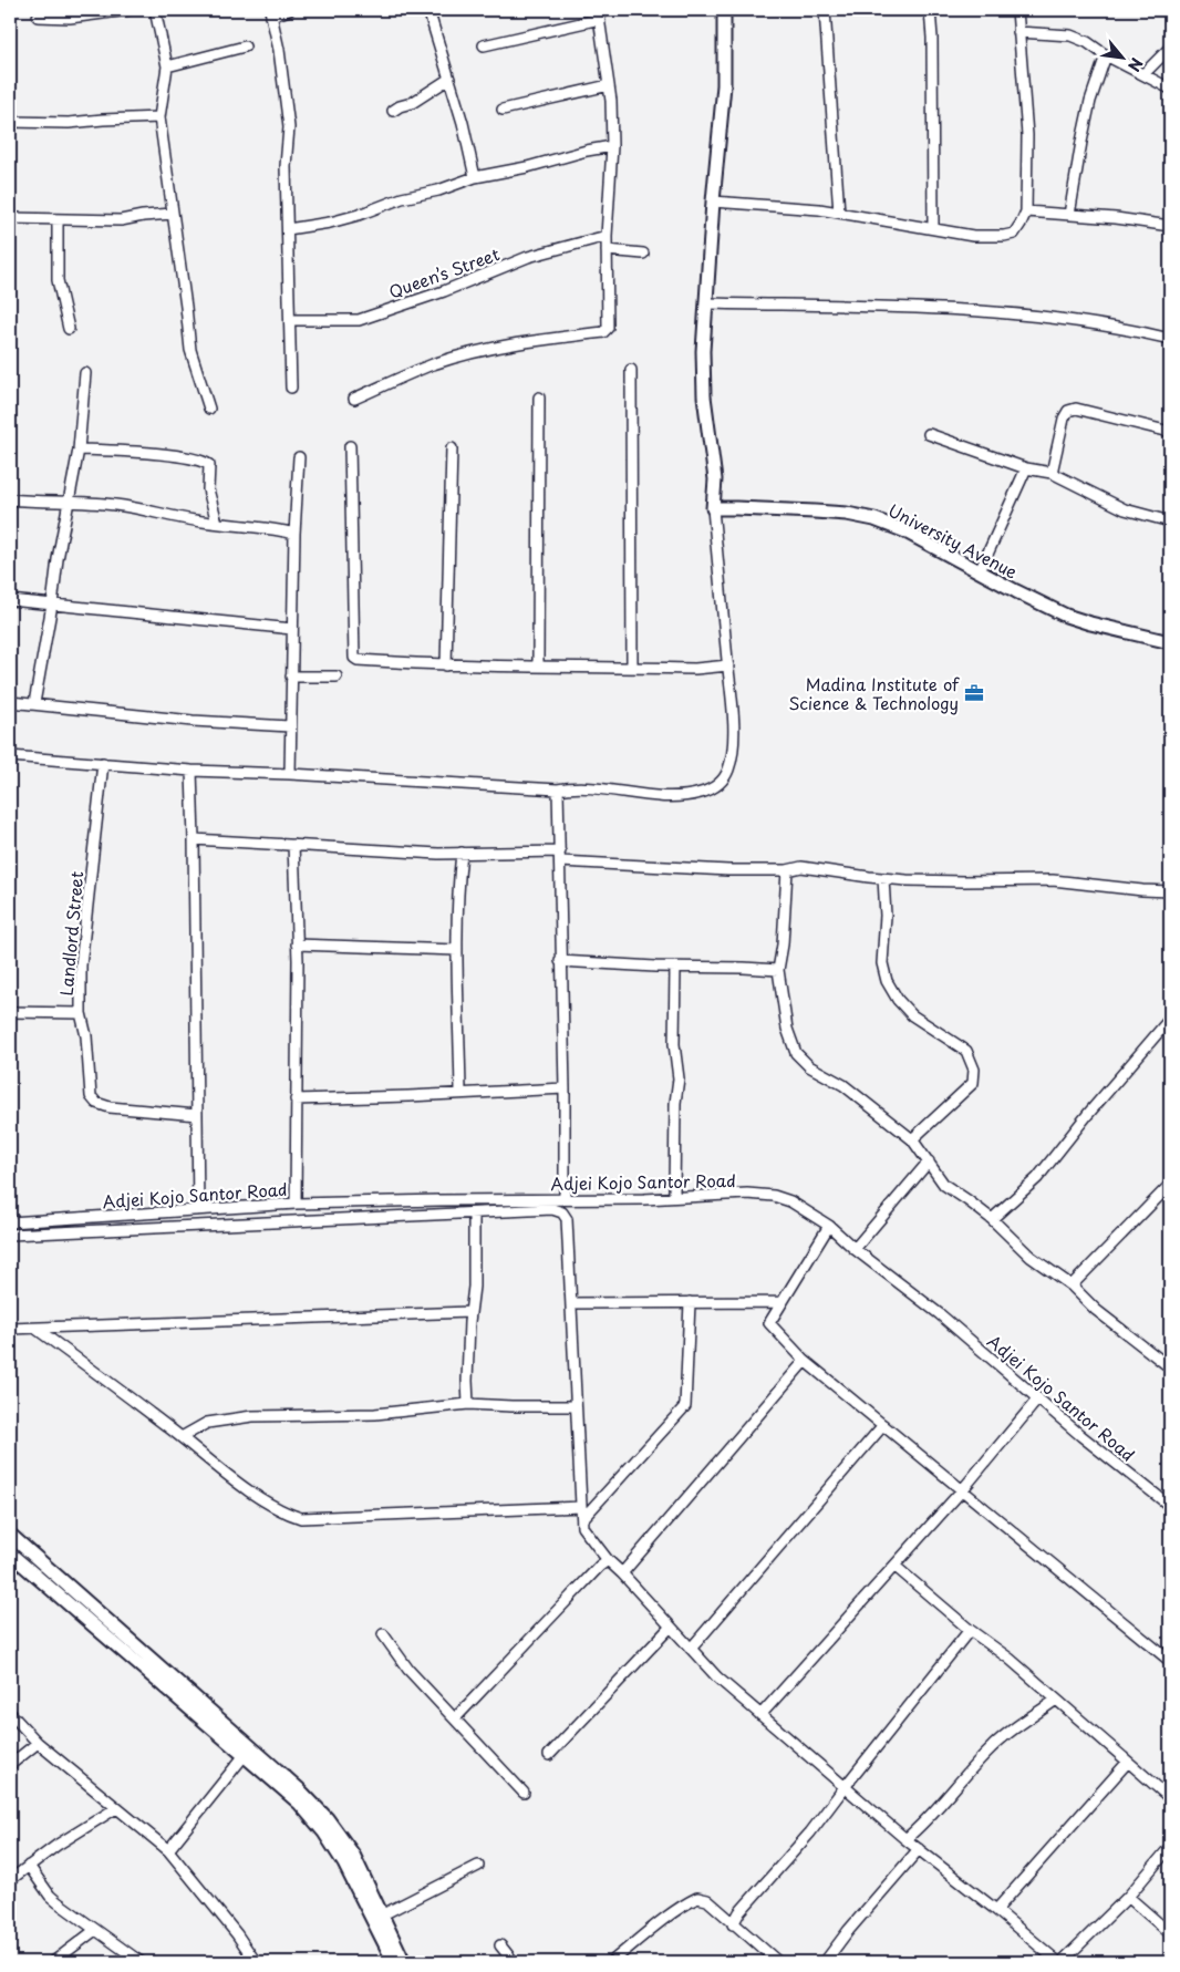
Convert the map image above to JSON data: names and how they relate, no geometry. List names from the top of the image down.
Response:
{
  "streets": {
    "street": [
      "Queen’s Street",
      "University Avenue",
      "Landlord Street",
      "Adjei Kojo Santor Road"
    ]
  },
  "places": {
    "office": ["Madina Institute of Science & Technology"]
  },
  "north": "bottom right"
}
